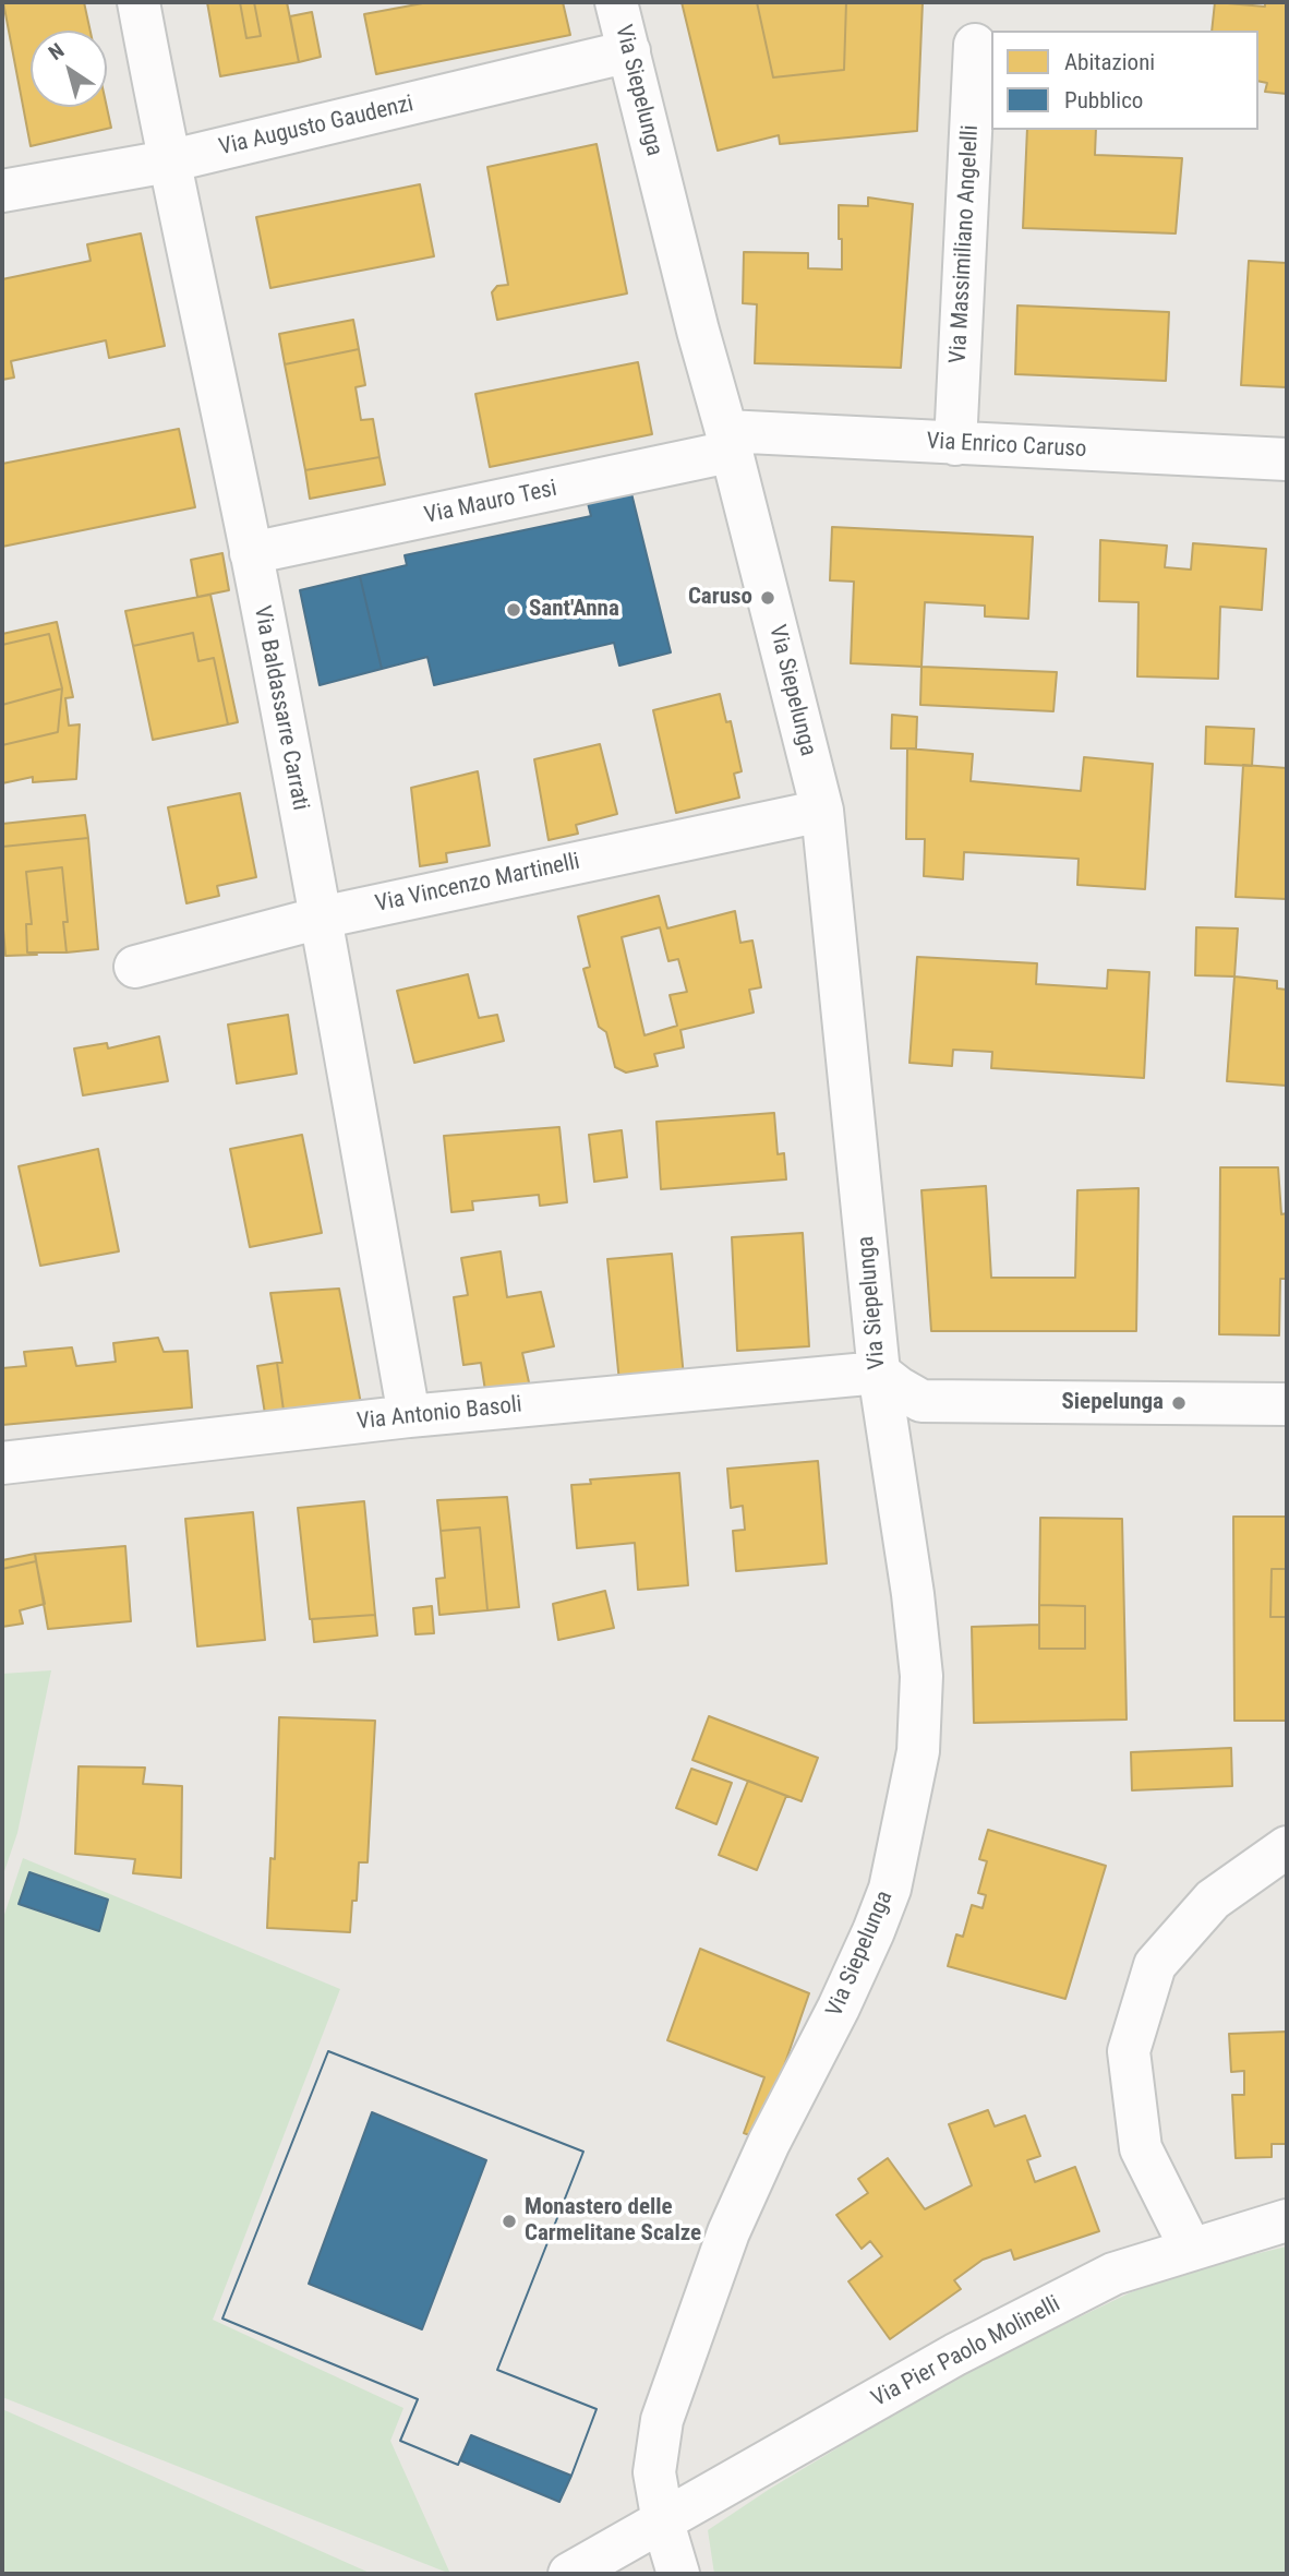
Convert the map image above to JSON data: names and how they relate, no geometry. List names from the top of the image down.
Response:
{
  "streets": {
    "street": [
      "Via Siepelunga",
      "Via Augusto Gaudenzi",
      "Via Massimiliano Angelelli",
      "Via Enrico Caruso",
      "Via Mauro Tesi",
      "Via Baldassarre Carrati",
      "Via Vincenzo Martinelli",
      "Via Antonio Basoli",
      "Via Pier Paolo Molinelli"
    ]
  },
  "crossings": [
    ["Via Siepelunga", "Via Augusto Gaudenzi"],
    ["Via Siepelunga", "Via Enrico Caruso"],
    ["Via Siepelunga", "Via Mauro Tesi"],
    ["Via Siepelunga", "Via Vincenzo Martinelli"],
    ["Via Siepelunga", "Via Antonio Basoli"],
    ["Via Siepelunga", "Via Pier Paolo Molinelli"],
    ["Via Augusto Gaudenzi", "Via Baldassarre Carrati"],
    ["Via Massimiliano Angelelli", "Via Enrico Caruso"],
    ["Via Enrico Caruso", "Via Mauro Tesi"],
    ["Via Mauro Tesi", "Via Baldassarre Carrati"],
    ["Via Baldassarre Carrati", "Via Vincenzo Martinelli"],
    ["Via Baldassarre Carrati", "Via Antonio Basoli"]
  ],
  "places": [
    "Caruso",
    "Sant'Anna",
    "Siepelunga",
    "Monastero delle Carmelitane Scalze"
  ],
  "legend": ["Abitazioni", "Pubblico"],
  "north": "top left"
}
